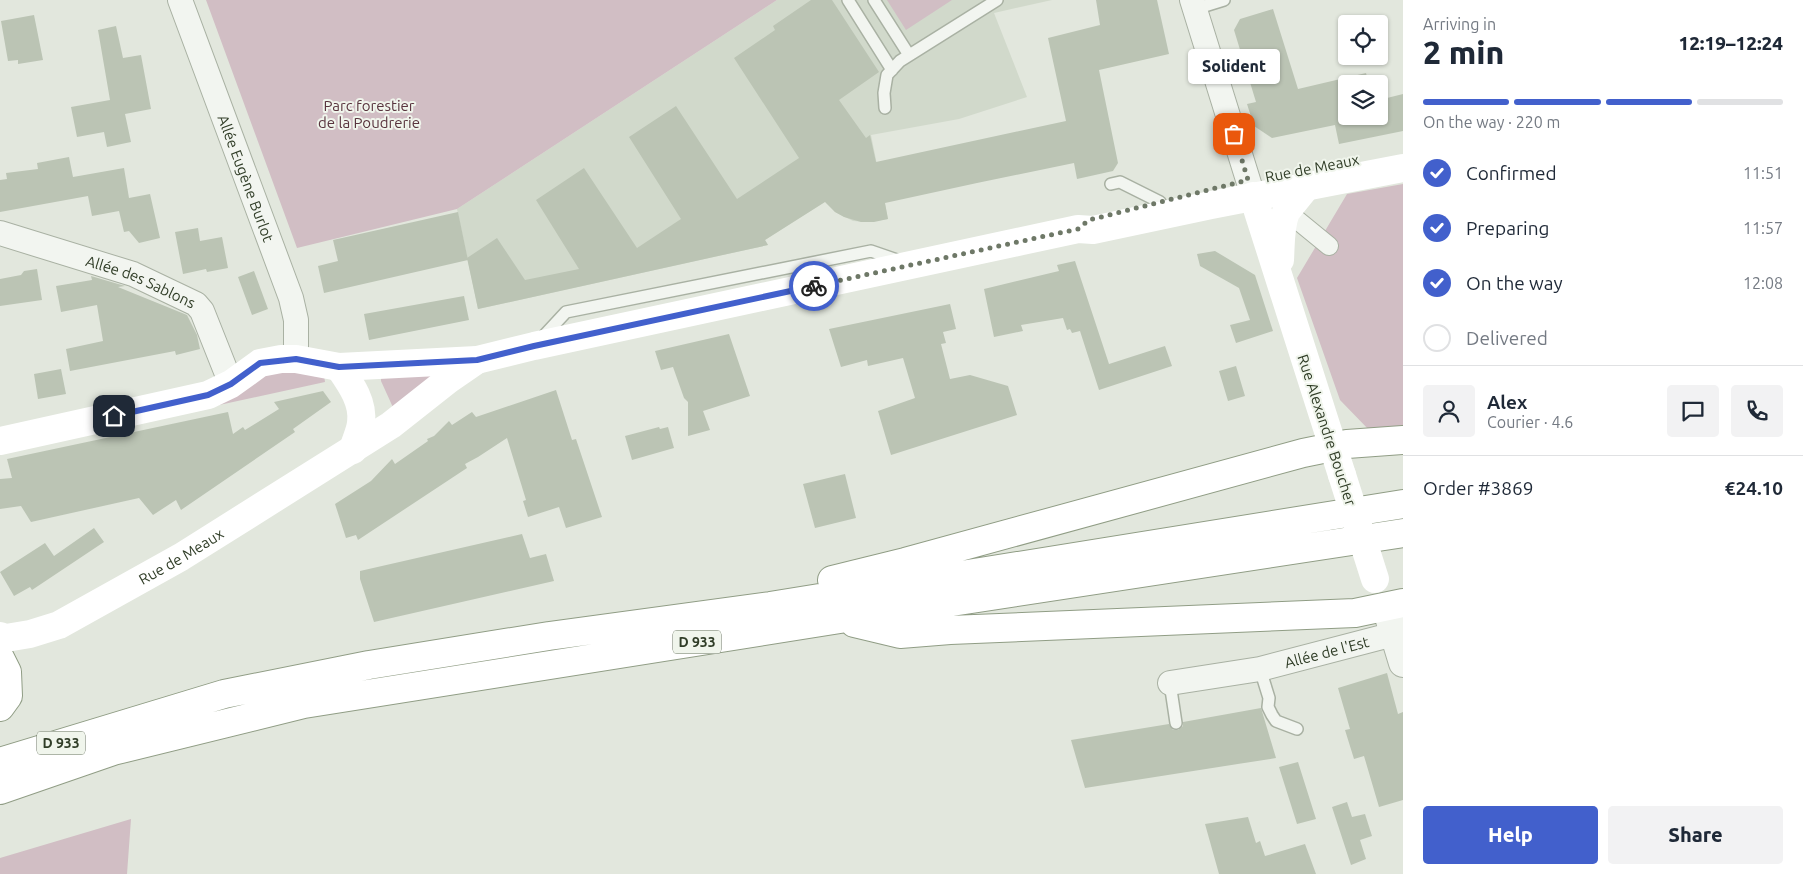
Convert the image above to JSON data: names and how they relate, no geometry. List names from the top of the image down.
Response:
{
  "streets": {
    "main road": ["Rue de Meaux", "Rue Alexandre Boucher", "D 933"],
    "street": ["Allée Eugène Burlot", "Allée des Sablons", "Allée de l'Est"]
  },
  "crossings": [
    ["Rue de Meaux", "Allée Eugène Burlot"],
    ["Rue de Meaux", "Allée des Sablons"],
    ["Rue de Meaux", "Rue Alexandre Boucher"],
    ["Rue Alexandre Boucher", "Allée de l'Est"]
  ],
  "parks": ["Parc forestier de la Poudrerie"],
  "places": ["Solident"],
  "page": {
    "heading": ["2 min", "Arriving in", "12:19–12:24"],
    "panel": [
      "Alex",
      "Courier · 4.6",
      "Order #3869",
      "€24.10"
    ],
    "bubble": "Solident",
    "bar": "On the way · 220 m",
    "list": [
      ["Confirmed", "11:51"],
      ["Preparing", "11:57"],
      ["On the way", "12:08"],
      "Delivered"
    ],
    "buttons": ["Help", "Share"]
  }
}
